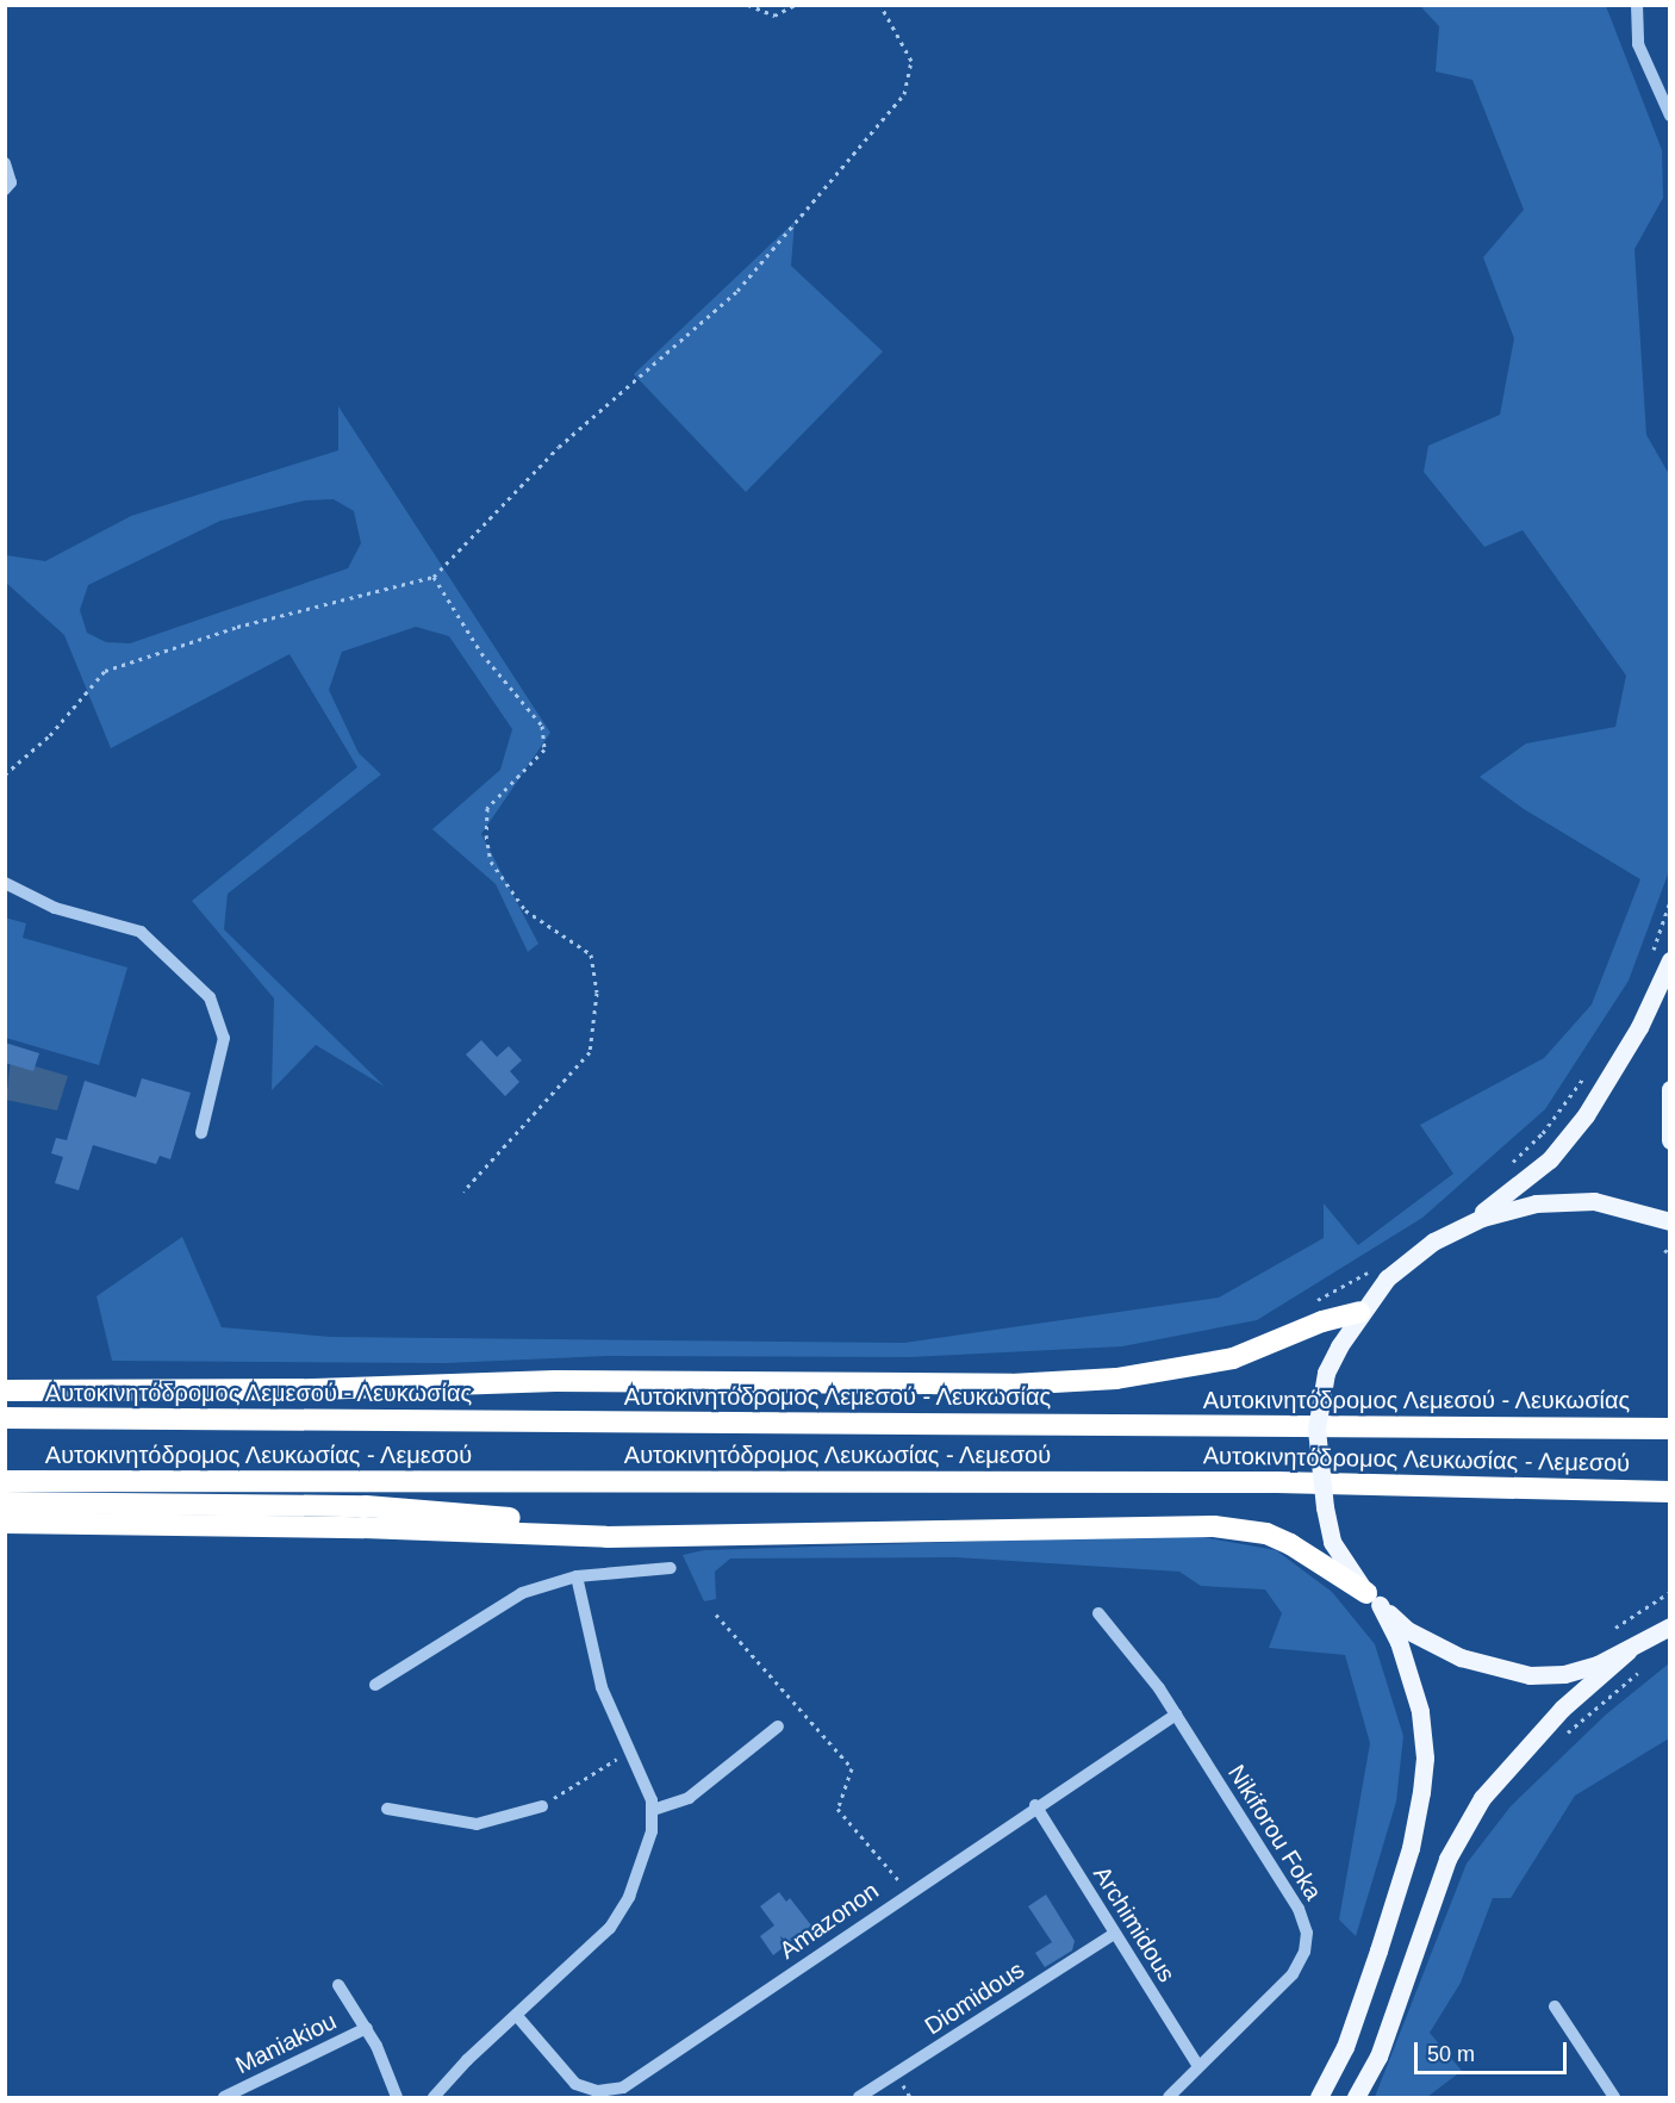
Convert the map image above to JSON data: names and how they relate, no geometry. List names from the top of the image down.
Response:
{
  "streets": {
    "highway": ["Αυτοκινητόδρομος Λεμεσού - Λευκωσίας", "Αυτοκινητόδρομος Λευκωσίας - Λεμεσού"],
    "street": [
      "Nikiforou Foka",
      "Amazonon",
      "Archimidous",
      "Diomidous",
      "Maniakiou"
    ]
  },
  "crossings": [
    ["Nikiforou Foka", "Amazonon"],
    ["Nikiforou Foka", "Archimidous"],
    ["Amazonon", "Archimidous"],
    ["Archimidous", "Diomidous"]
  ],
  "scale_bar": "50 m"
}
